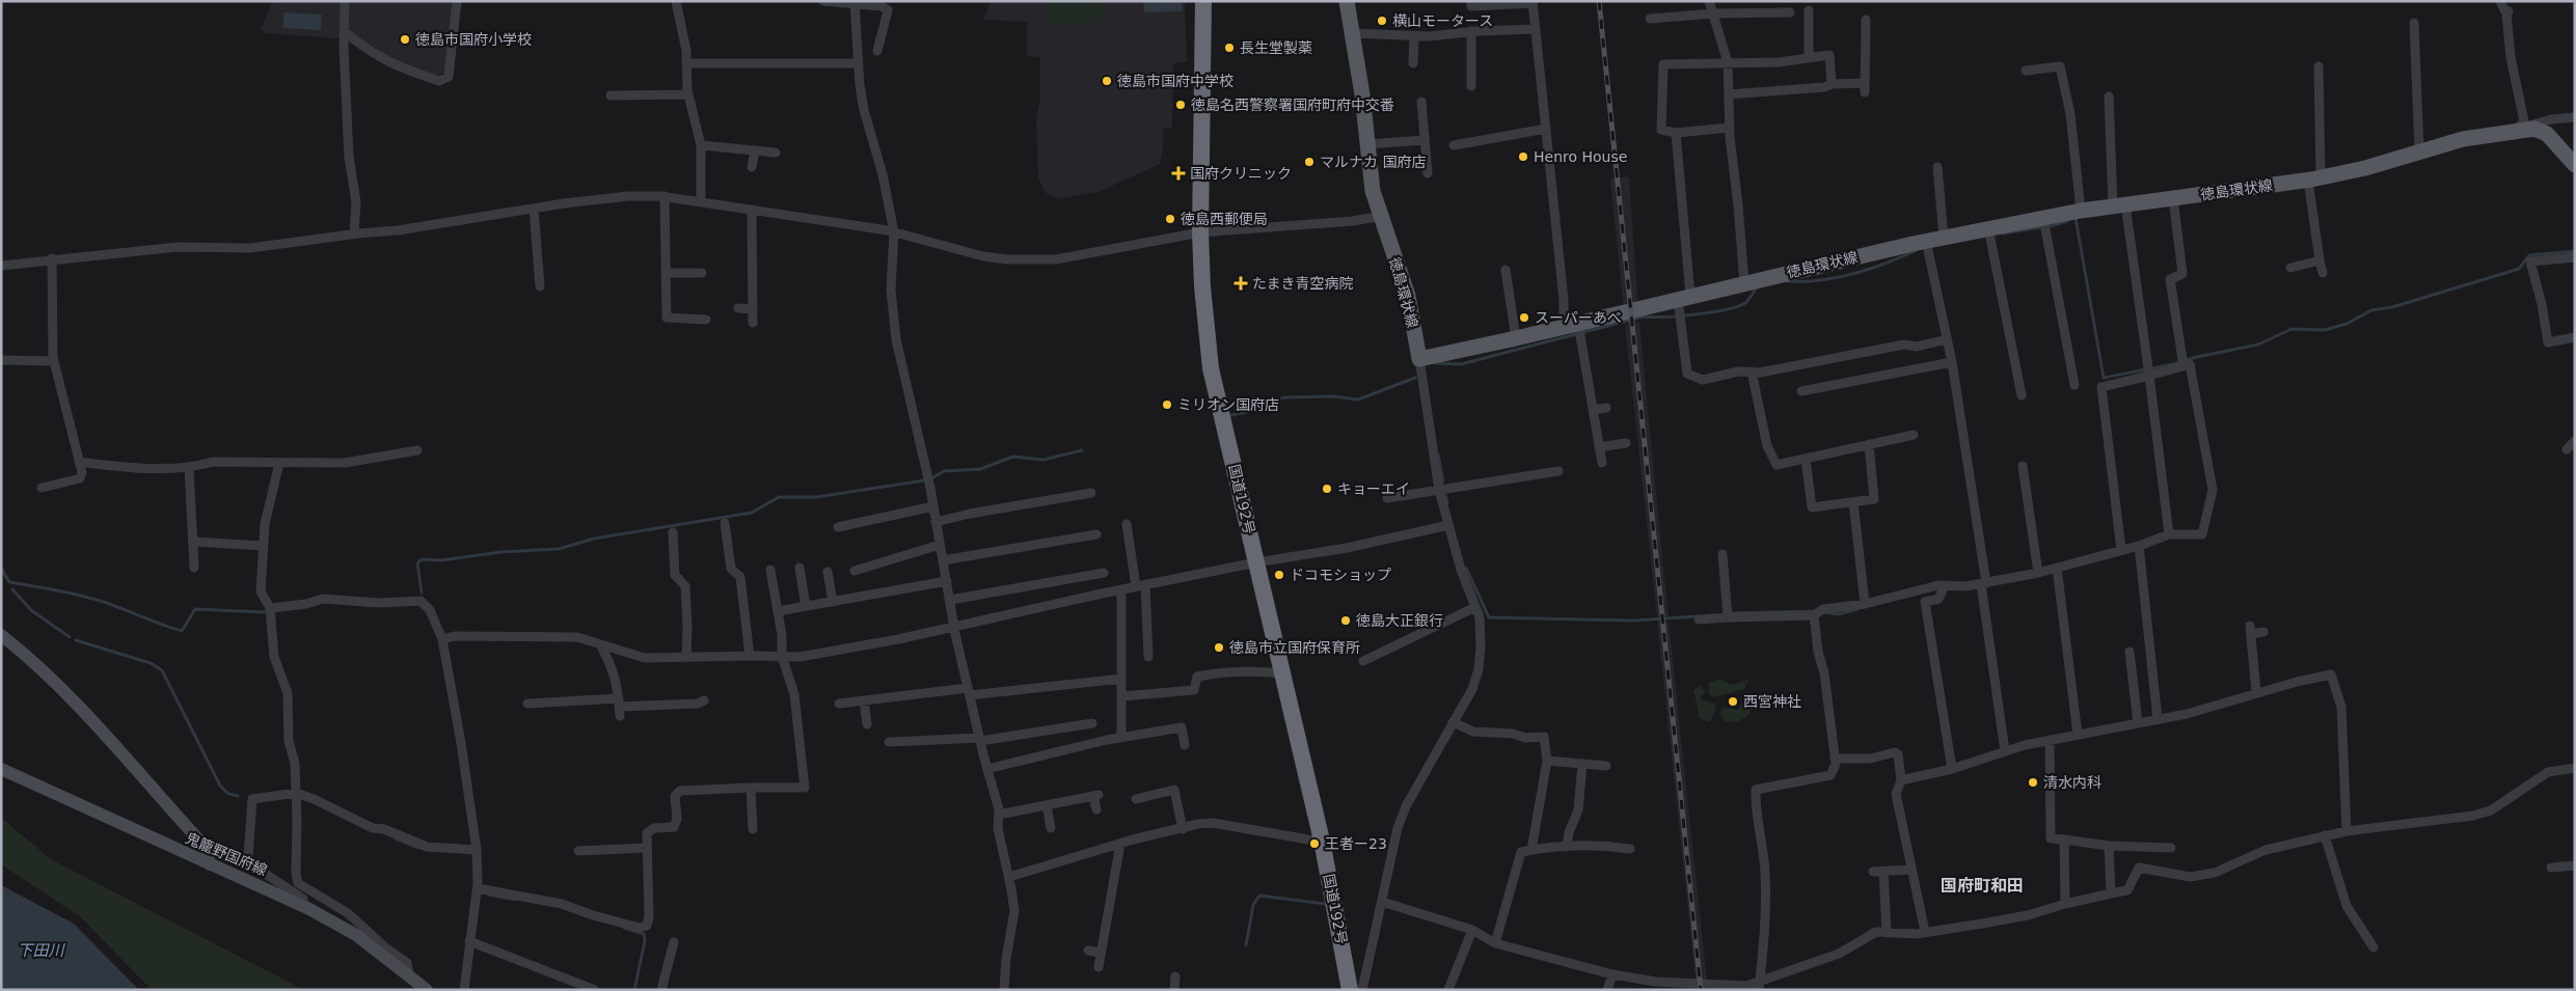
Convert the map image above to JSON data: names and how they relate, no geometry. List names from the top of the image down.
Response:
{
  "streets": {
    "highway": ["国道192号"],
    "main road": ["徳島環状線", "鬼籠野国府線"]
  },
  "districts": ["国府町和田"],
  "water": ["下田川"],
  "places": {
    "other": [
      "横山モータース",
      "徳島市国府小学校",
      "長生堂製薬",
      "徳島市国府中学校",
      "徳島名西警察署国府町府中交番",
      "Henro House",
      "マルナカ 国府店",
      "徳島西郵便局",
      "スーパーあべ",
      "ミリオン国府店",
      "キョーエイ",
      "ドコモショップ",
      "徳島大正銀行",
      "徳島市立国府保育所",
      "西宮神社",
      "清水内科",
      "王者ー23"
    ],
    "health": ["国府クリニック", "たまき青空病院"]
  }
}
